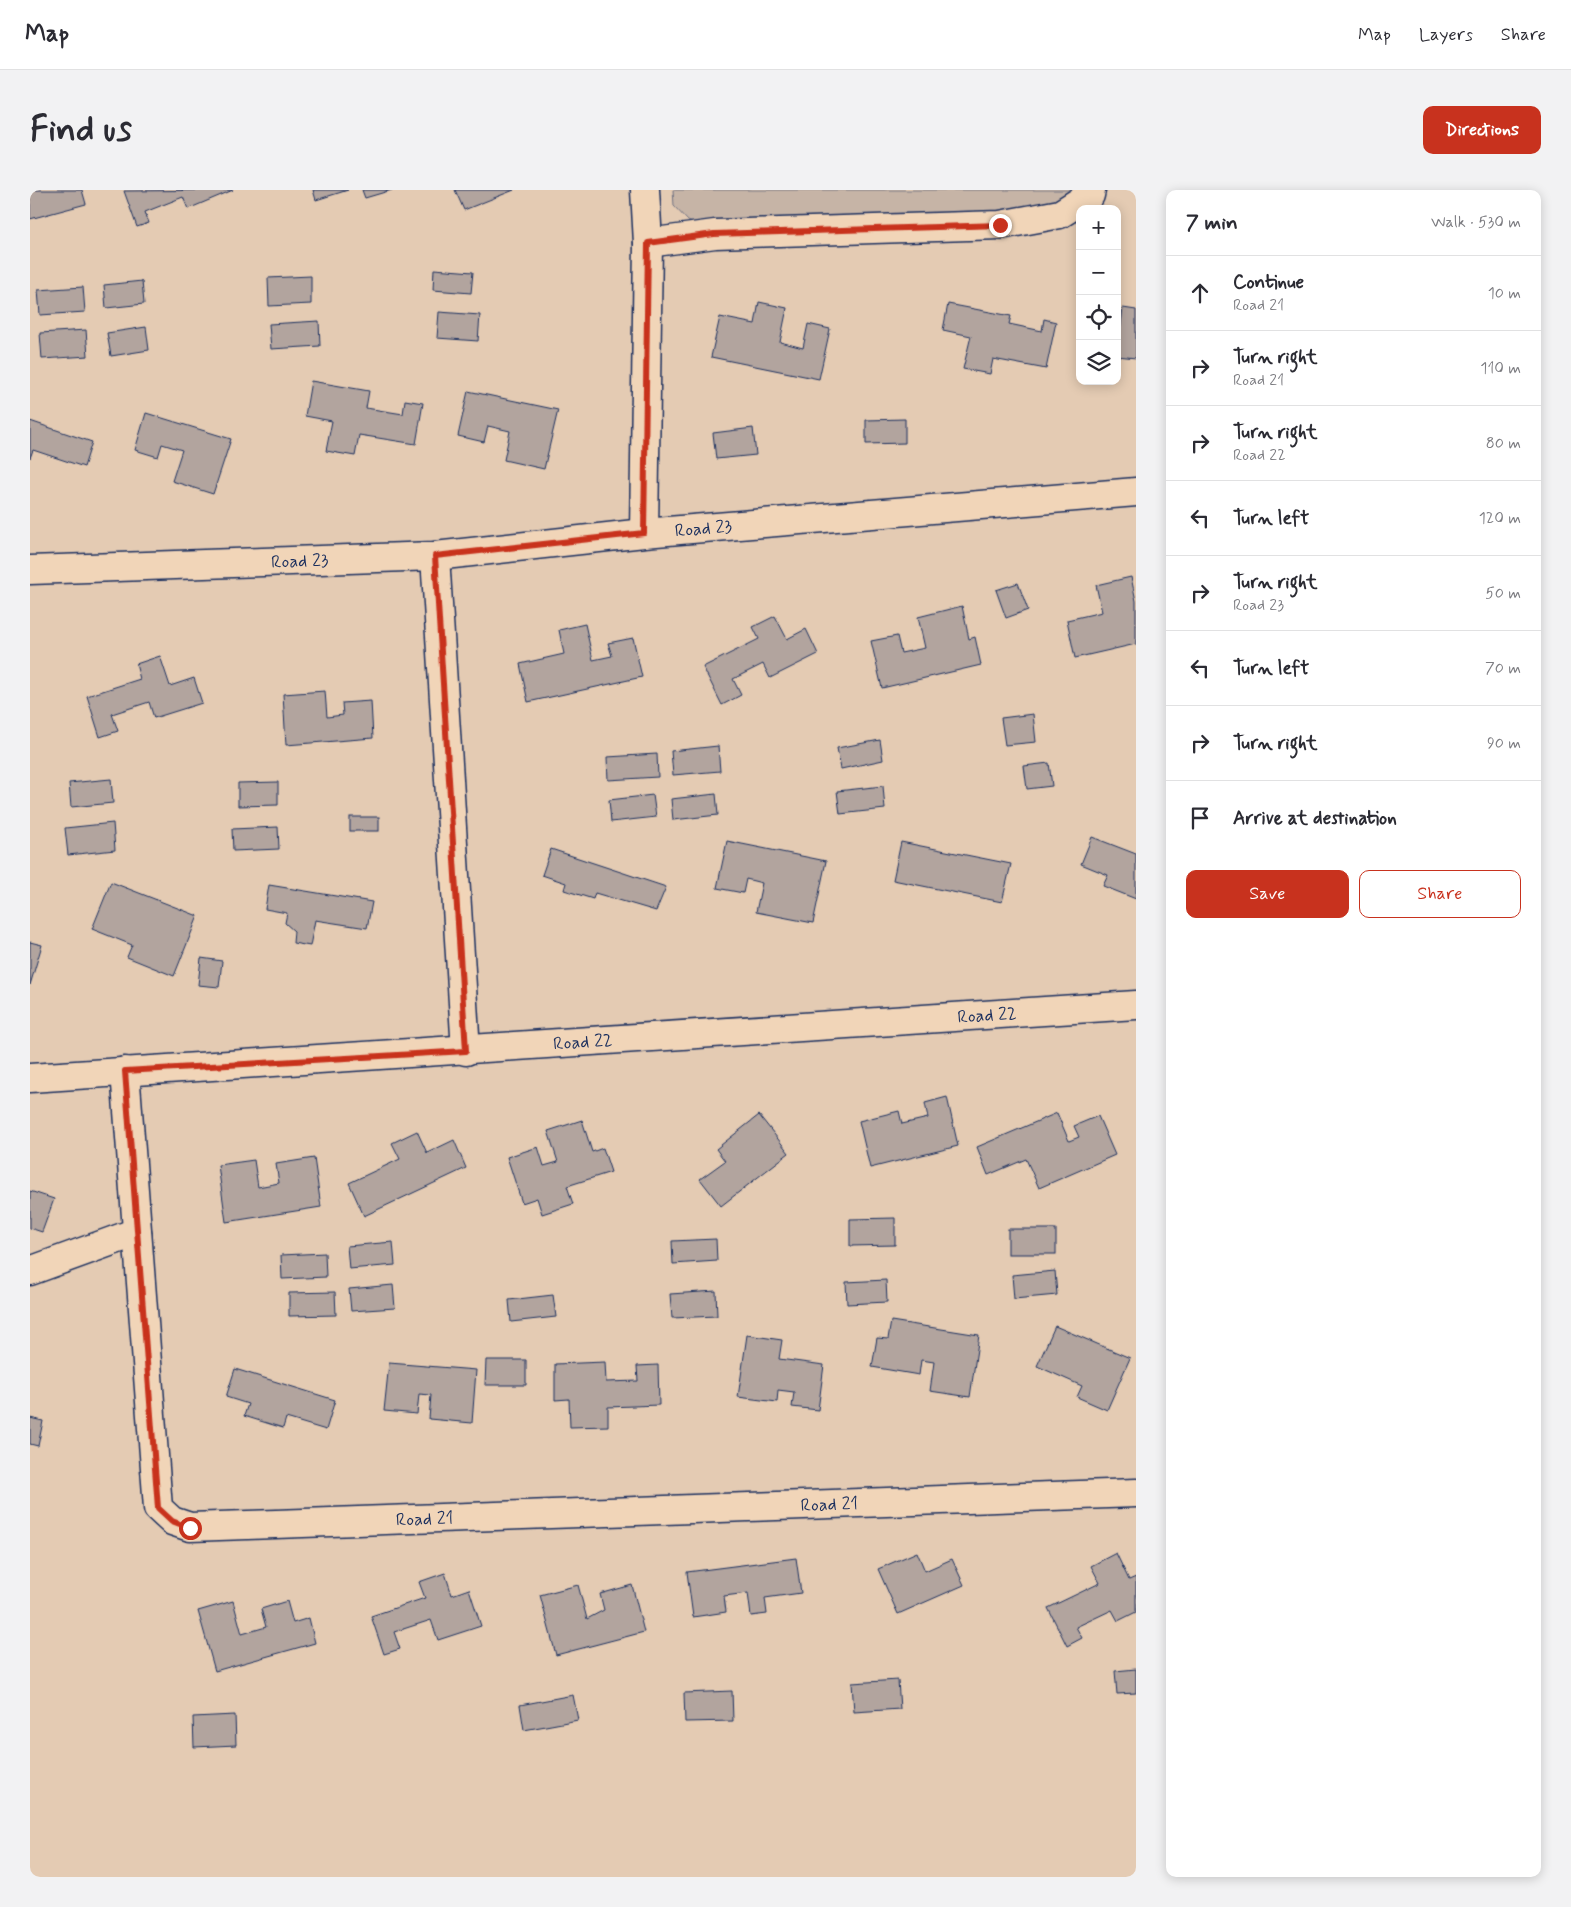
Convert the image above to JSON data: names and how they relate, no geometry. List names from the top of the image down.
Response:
{
  "streets": {
    "street": ["Road 23", "Road 22", "Road 21"]
  },
  "crossings": [
    ["Road 22", "Road 21"]
  ],
  "page": {
    "header": "Map",
    "nav": ["Map", "Layers", "Share"],
    "buttons": [
      "Directions",
      ["Save", "Share"]
    ],
    "title": "Find us",
    "heading": ["7 min", "Walk · 530 m"],
    "map_buttons": ["+", "−"],
    "list": [
      ["Continue", "Road 21", "10 m"],
      ["Turn right", "Road 21", "110 m"],
      ["Turn right", "Road 22", "80 m"],
      ["Turn left", "120 m"],
      ["Turn right", "Road 23", "50 m"],
      ["Turn left", "70 m"],
      ["Turn right", "90 m"],
      "Arrive at destination"
    ]
  }
}
